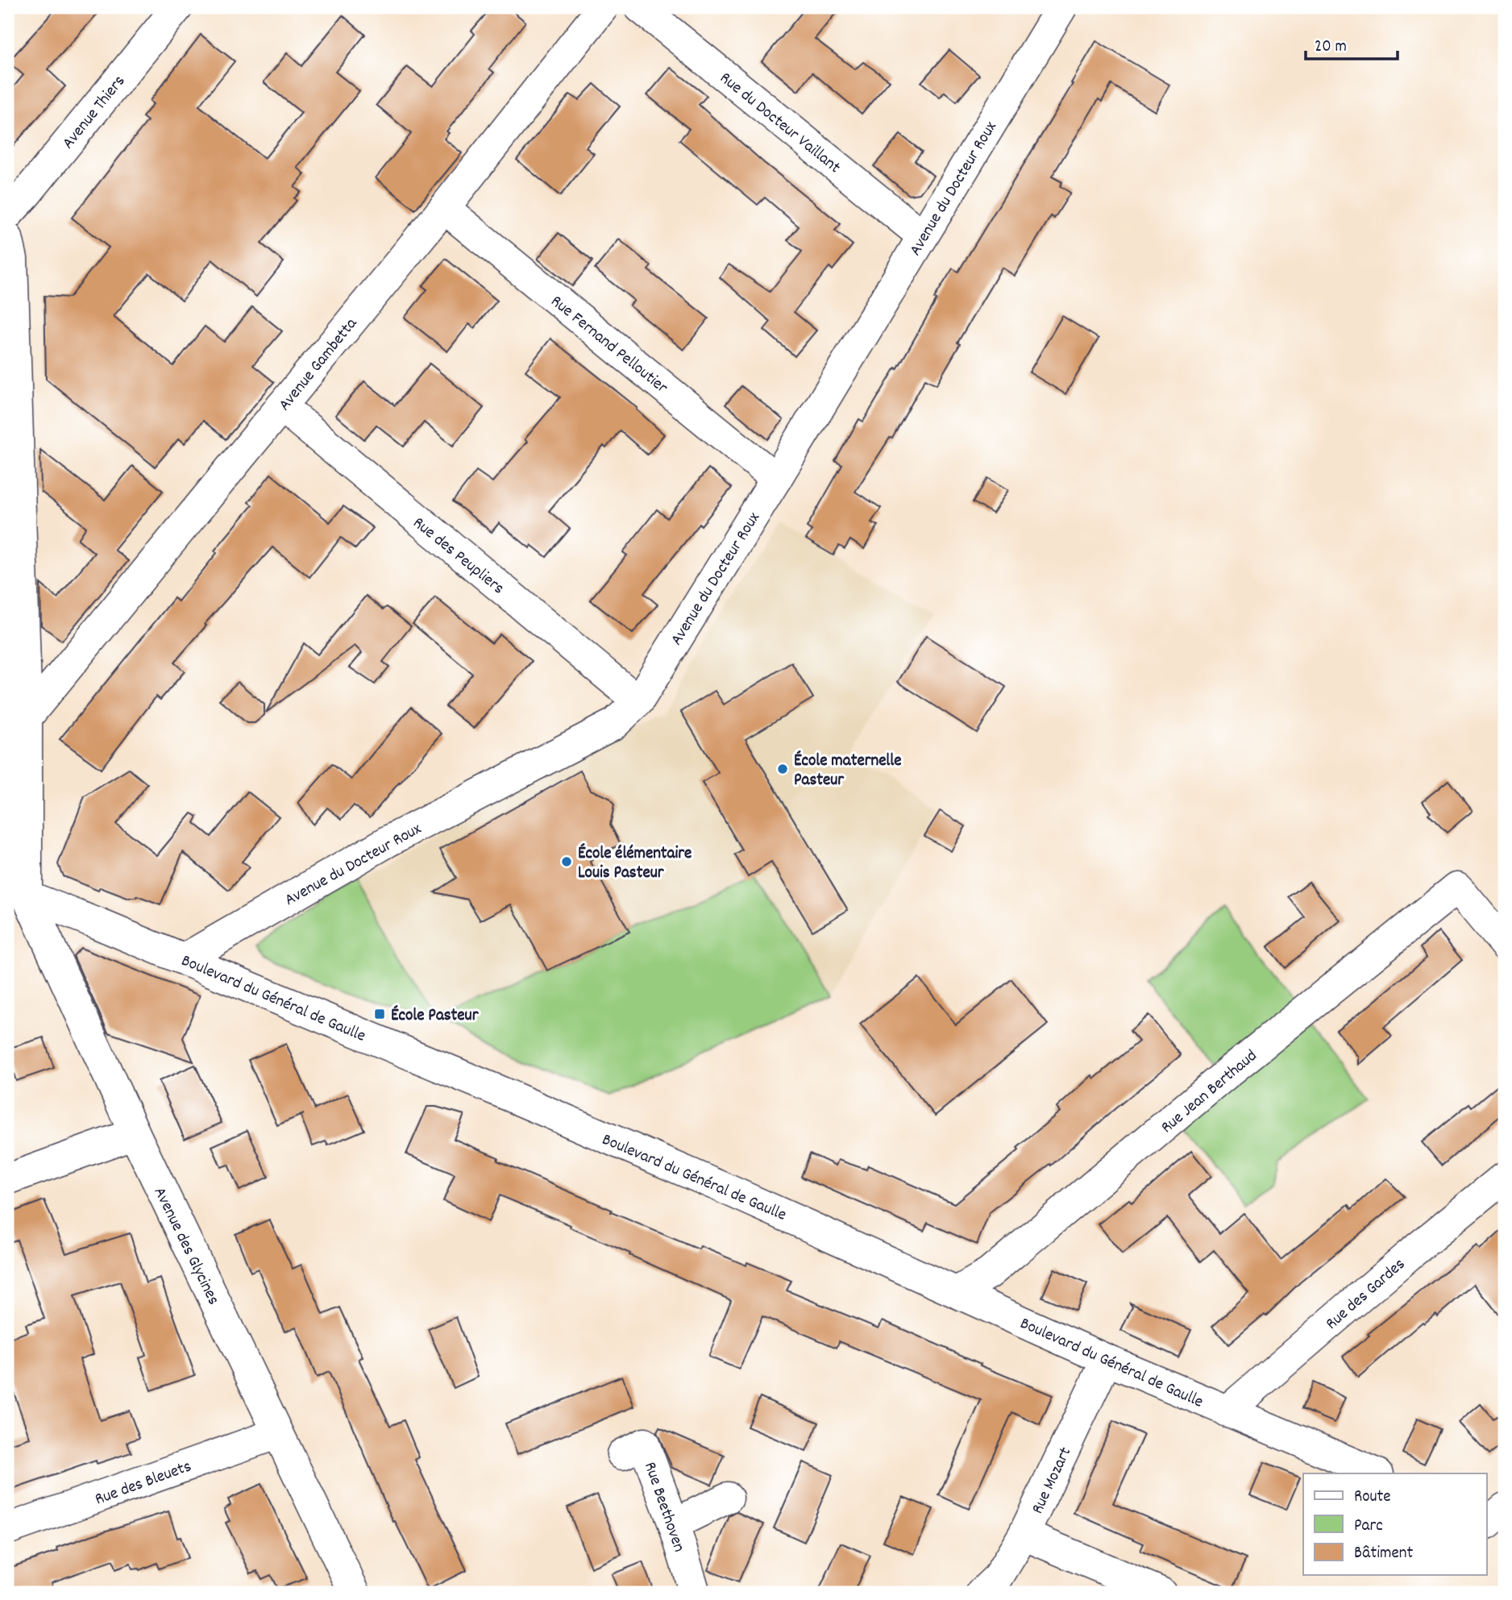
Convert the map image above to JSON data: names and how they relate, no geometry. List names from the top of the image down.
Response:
{
  "streets": {
    "street": [
      "Avenue Thiers",
      "Rue du Docteur Vaillant",
      "Avenue du Docteur Roux",
      "Rue Fernand Pelloutier",
      "Avenue Gambetta",
      "Rue des Peupliers",
      "Boulevard du Général de Gaulle",
      "Rue Jean Berthaud",
      "Avenue des Glycines",
      "Rue des Gardes",
      "Rue Mozart",
      "Rue des Bleuets",
      "Rue Beethoven"
    ]
  },
  "crossings": [
    ["Rue du Docteur Vaillant", "Avenue du Docteur Roux"],
    ["Avenue du Docteur Roux", "Rue Fernand Pelloutier"],
    ["Avenue du Docteur Roux", "Rue des Peupliers"],
    ["Avenue du Docteur Roux", "Boulevard du Général de Gaulle"],
    ["Rue Fernand Pelloutier", "Avenue Gambetta"],
    ["Avenue Gambetta", "Rue des Peupliers"],
    ["Boulevard du Général de Gaulle", "Rue Jean Berthaud"],
    ["Boulevard du Général de Gaulle", "Avenue des Glycines"],
    ["Boulevard du Général de Gaulle", "Rue des Gardes"],
    ["Boulevard du Général de Gaulle", "Rue Mozart"],
    ["Avenue des Glycines", "Rue des Bleuets"]
  ],
  "places": {
    "other": ["École maternelle Pasteur", "École élémentaire Louis Pasteur"],
    "transit": ["École Pasteur"]
  },
  "legend": ["Route", "Parc", "Bâtiment"],
  "scale_bar": "20 m"
}
